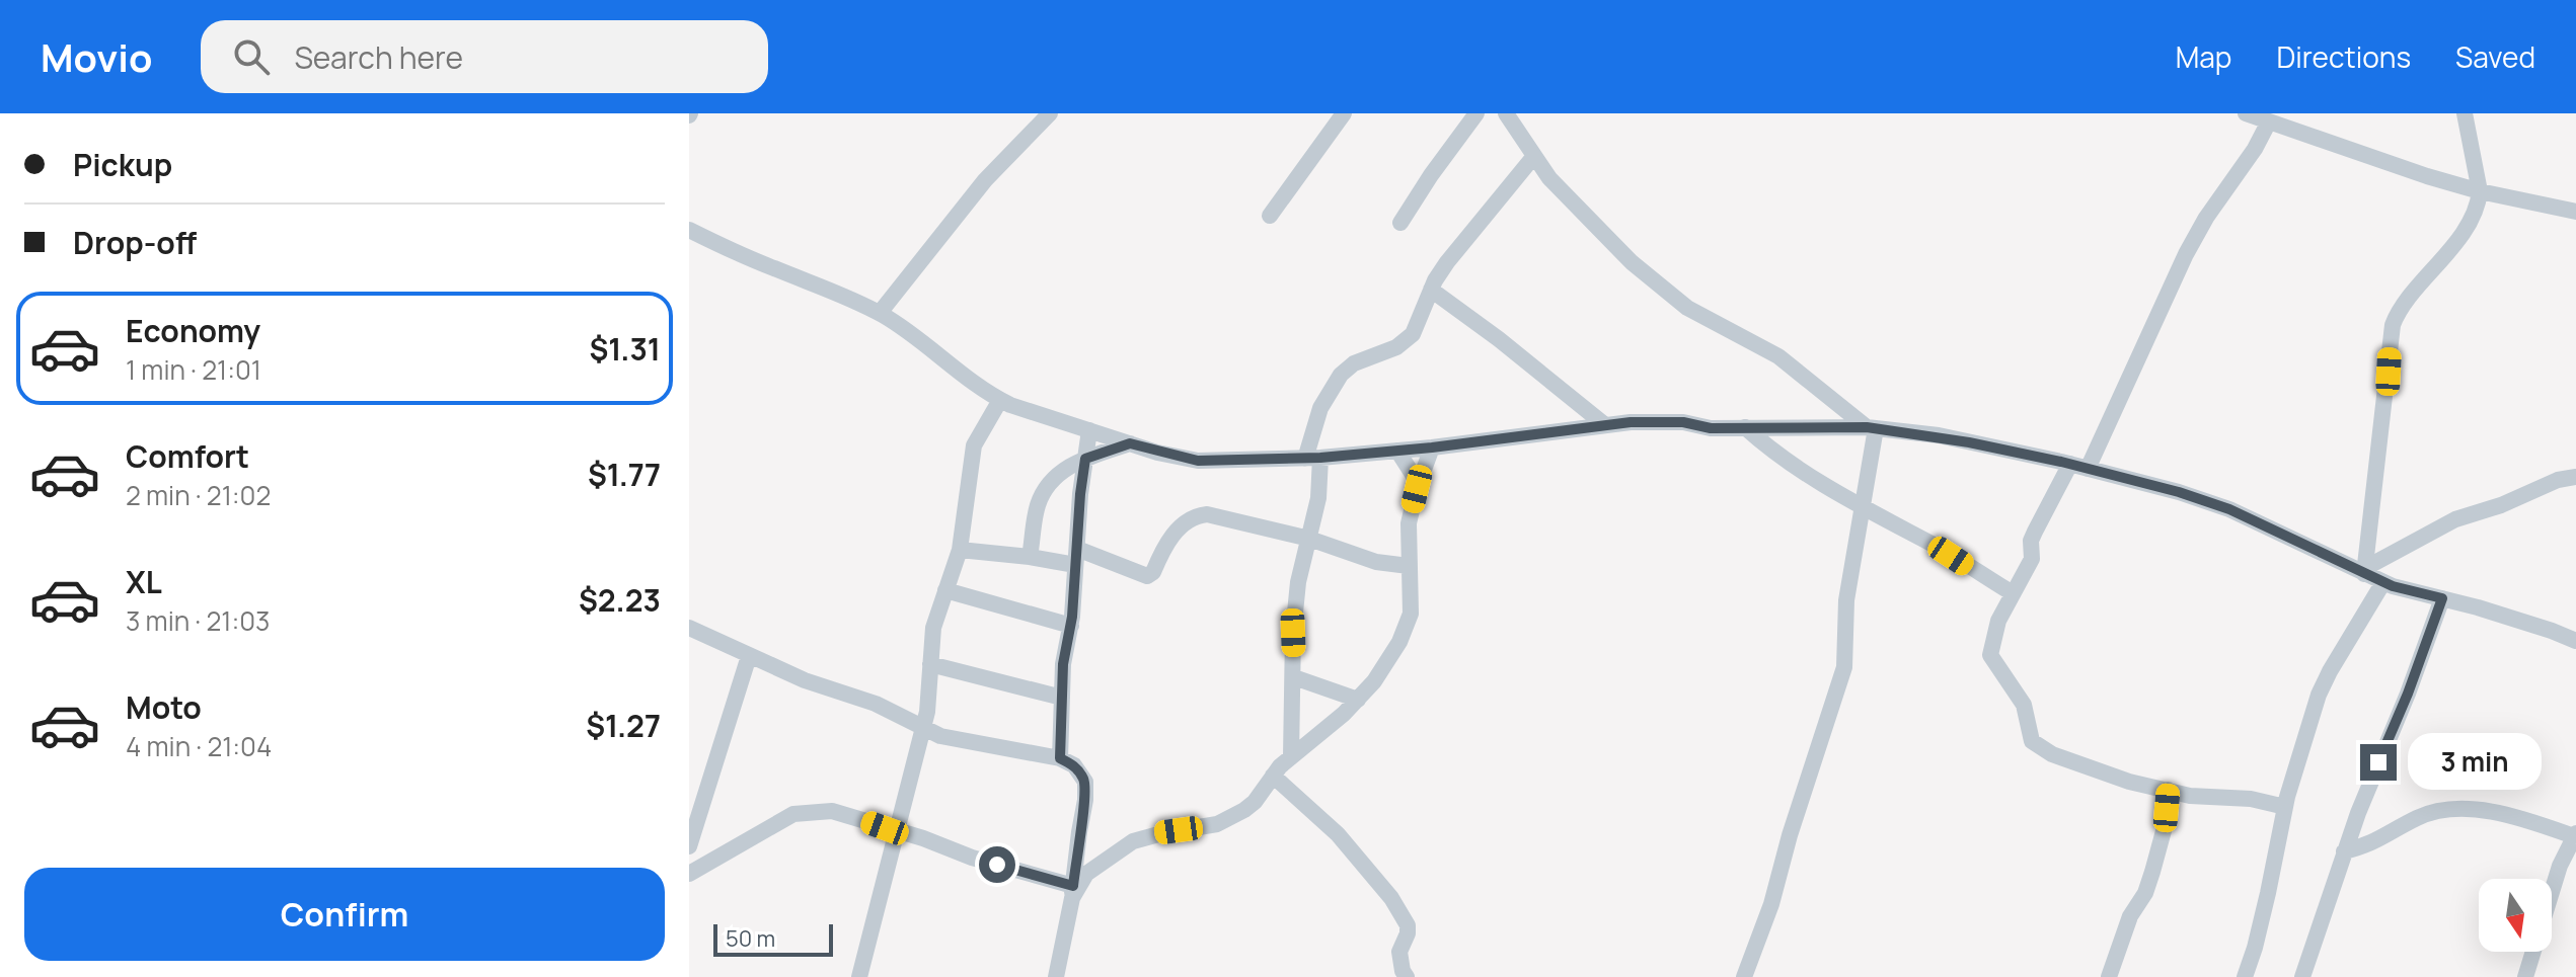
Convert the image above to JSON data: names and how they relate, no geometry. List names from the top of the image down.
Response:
{
  "scale_bar": "50 m",
  "north": "bottom",
  "page": {
    "header": "Movio",
    "search": "Search here",
    "nav": ["Map", "Directions", "Saved"],
    "banner": ["Pickup", "Drop-off"],
    "list": [
      {
        "name": "Economy",
        "note": "1 min · 21:01",
        "value": "$1.31"
      },
      {
        "name": "Comfort",
        "note": "2 min · 21:02",
        "value": "$1.77"
      },
      {
        "name": "XL",
        "note": "3 min · 21:03",
        "value": "$2.23"
      },
      {
        "name": "Moto",
        "note": "4 min · 21:04",
        "value": "$1.27"
      }
    ],
    "bubble": "3 min",
    "buttons": "Confirm",
    "scale": "50 m"
  }
}
